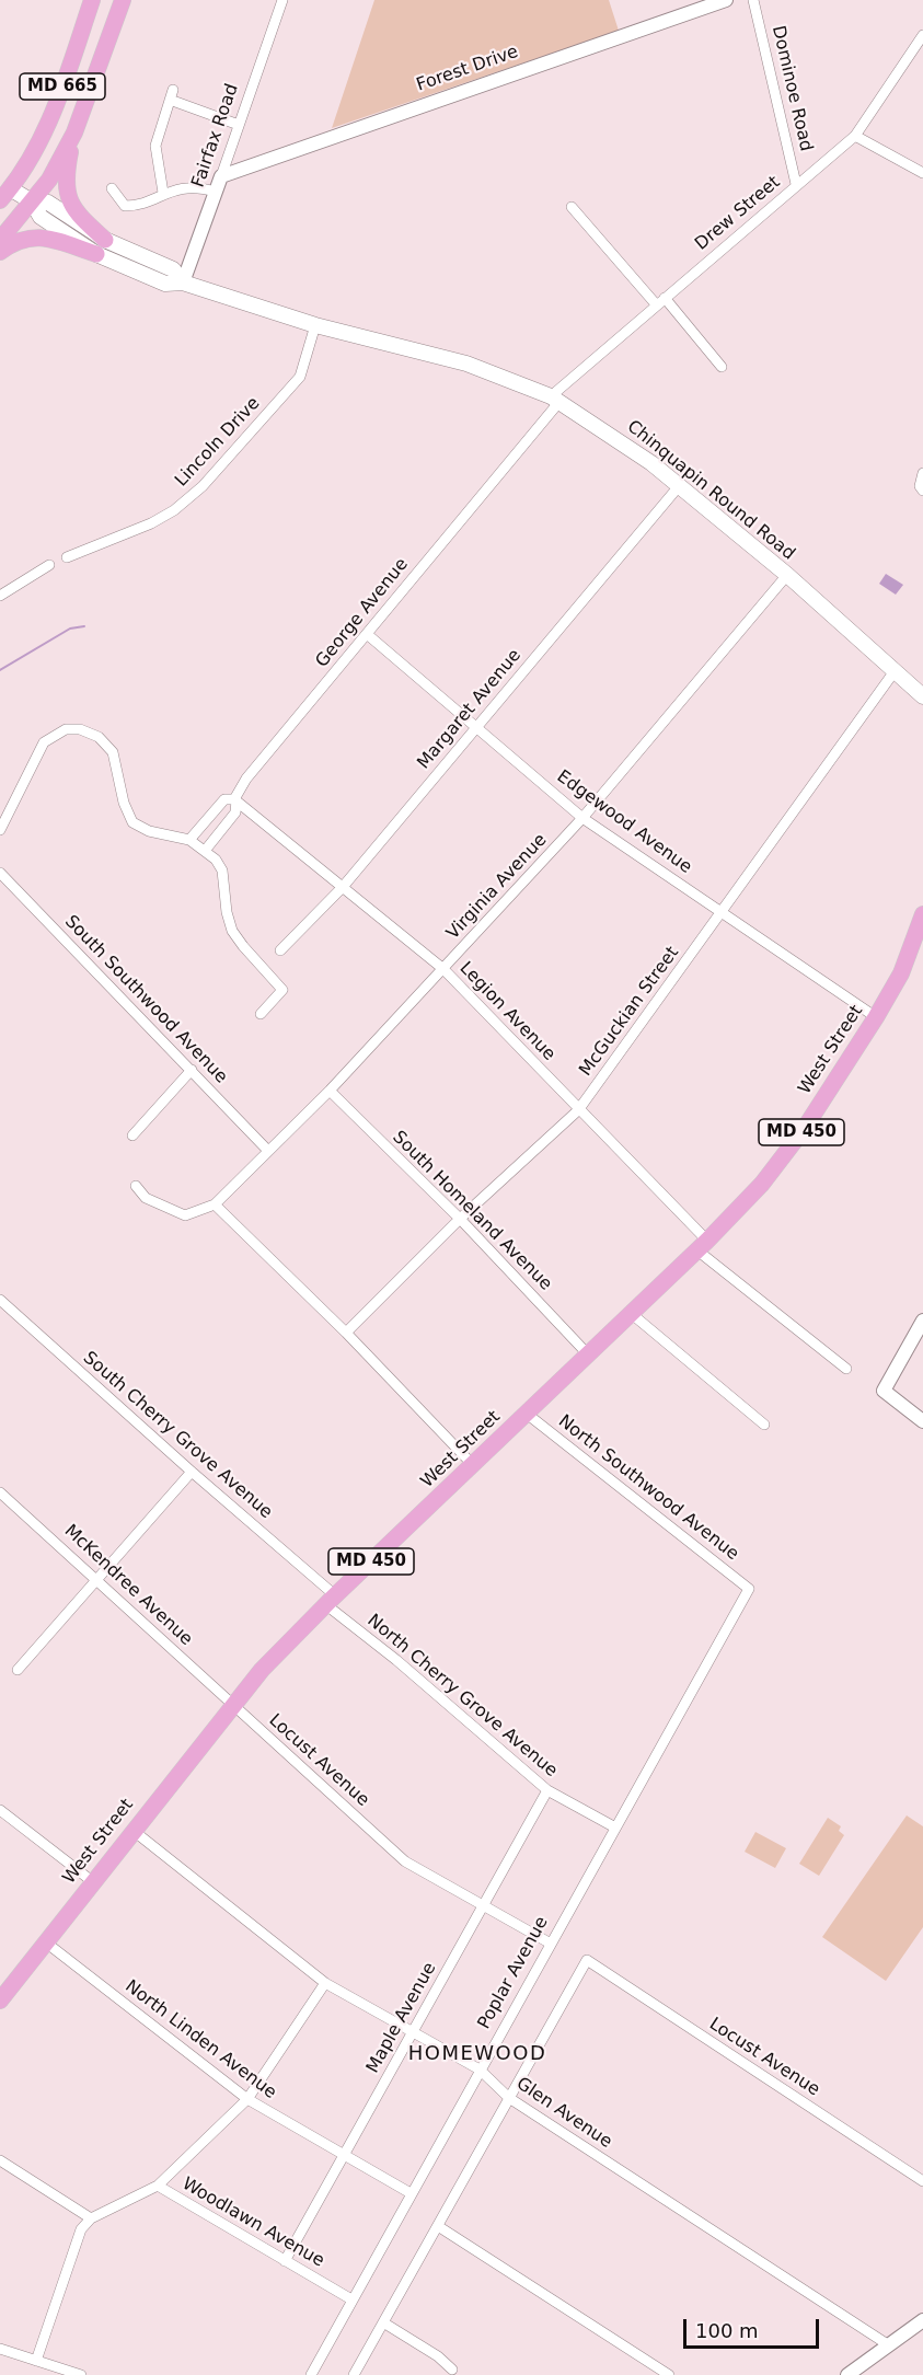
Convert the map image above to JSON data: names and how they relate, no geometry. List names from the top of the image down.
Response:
{
  "streets": {
    "main road": [
      "MD 665",
      "Chinquapin Round Road",
      "West Street",
      "MD 450"
    ],
    "street": [
      "Forest Drive",
      "Dominoe Road",
      "Fairfax Road",
      "Drew Street",
      "Lincoln Drive",
      "George Avenue",
      "Margaret Avenue",
      "Edgewood Avenue",
      "Virginia Avenue",
      "South Southwood Avenue",
      "Legion Avenue",
      "McGuckian Street",
      "South Homeland Avenue",
      "South Cherry Grove Avenue",
      "North Southwood Avenue",
      "McKendree Avenue",
      "North Cherry Grove Avenue",
      "Locust Avenue",
      "Poplar Avenue",
      "Maple Avenue",
      "North Linden Avenue",
      "Glen Avenue",
      "Woodlawn Avenue"
    ]
  },
  "crossings": [
    ["Forest Drive", "Fairfax Road"],
    ["MD 665", "Chinquapin Round Road"],
    ["Dominoe Road", "Drew Street"],
    ["Fairfax Road", "Chinquapin Round Road"],
    ["Drew Street", "Chinquapin Round Road"],
    ["Drew Street", "George Avenue"],
    ["Lincoln Drive", "Chinquapin Round Road"],
    ["Chinquapin Round Road", "George Avenue"],
    ["Chinquapin Round Road", "Margaret Avenue"],
    ["Chinquapin Round Road", "Virginia Avenue"],
    ["Chinquapin Round Road", "McGuckian Street"],
    ["George Avenue", "Edgewood Avenue"],
    ["George Avenue", "Legion Avenue"],
    ["Margaret Avenue", "Edgewood Avenue"],
    ["Margaret Avenue", "Legion Avenue"],
    ["Edgewood Avenue", "Virginia Avenue"],
    ["Edgewood Avenue", "McGuckian Street"],
    ["Edgewood Avenue", "West Street"],
    ["Virginia Avenue", "South Southwood Avenue"],
    ["Virginia Avenue", "Legion Avenue"],
    ["Virginia Avenue", "South Homeland Avenue"],
    ["Legion Avenue", "McGuckian Street"],
    ["Legion Avenue", "West Street"],
    ["McGuckian Street", "South Homeland Avenue"],
    ["West Street", "South Homeland Avenue"],
    ["West Street", "South Cherry Grove Avenue"],
    ["West Street", "North Southwood Avenue"],
    ["West Street", "McKendree Avenue"],
    ["West Street", "North Cherry Grove Avenue"],
    ["West Street", "Locust Avenue"],
    ["West Street", "North Linden Avenue"],
    ["West Street", "Glen Avenue"],
    ["South Cherry Grove Avenue", "North Cherry Grove Avenue"],
    ["North Southwood Avenue", "Poplar Avenue"],
    ["McKendree Avenue", "Locust Avenue"],
    ["North Cherry Grove Avenue", "Poplar Avenue"],
    ["North Cherry Grove Avenue", "Maple Avenue"],
    ["Locust Avenue", "Poplar Avenue"],
    ["Locust Avenue", "Maple Avenue"],
    ["Locust Avenue", "Glen Avenue"],
    ["Poplar Avenue", "North Linden Avenue"],
    ["Poplar Avenue", "Glen Avenue"],
    ["Poplar Avenue", "Woodlawn Avenue"],
    ["Maple Avenue", "North Linden Avenue"],
    ["Maple Avenue", "Glen Avenue"],
    ["Maple Avenue", "Woodlawn Avenue"]
  ],
  "districts": ["HOMEWOOD"],
  "scale_bar": "100 m"
}
